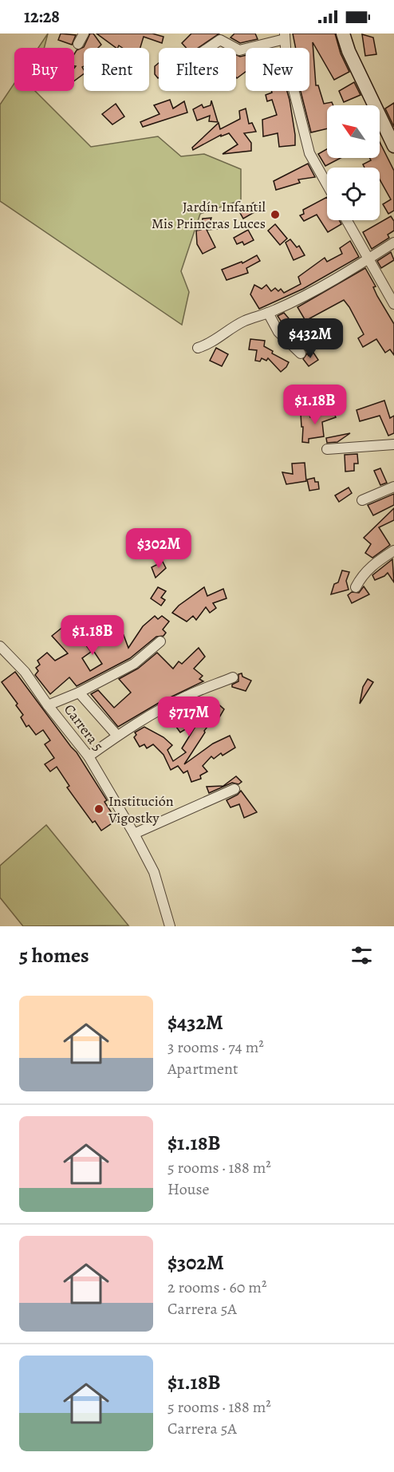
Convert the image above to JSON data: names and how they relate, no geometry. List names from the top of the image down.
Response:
{
  "streets": {
    "street": ["Carrera 5"]
  },
  "places": ["Jardín Infantil Mis Primeras Luces", "Institución Vigostky"],
  "north": "top left",
  "page": {
    "status": "12:28",
    "chip": [
      "Buy",
      "Rent",
      "Filters",
      "New"
    ],
    "price": [
      "$432M",
      "$1.18B",
      "$302M",
      "$1.18B",
      "$717M"
    ],
    "heading": "5 homes",
    "list": [
      {
        "name": "$432M",
        "note": "3 rooms · 74 m² · Apartment"
      },
      {
        "name": "$1.18B",
        "note": "5 rooms · 188 m² · House"
      },
      {
        "name": "$302M",
        "note": "2 rooms · 60 m² · Carrera 5A"
      },
      {
        "name": "$1.18B",
        "note": "5 rooms · 188 m² · Carrera 5A"
      }
    ]
  }
}
